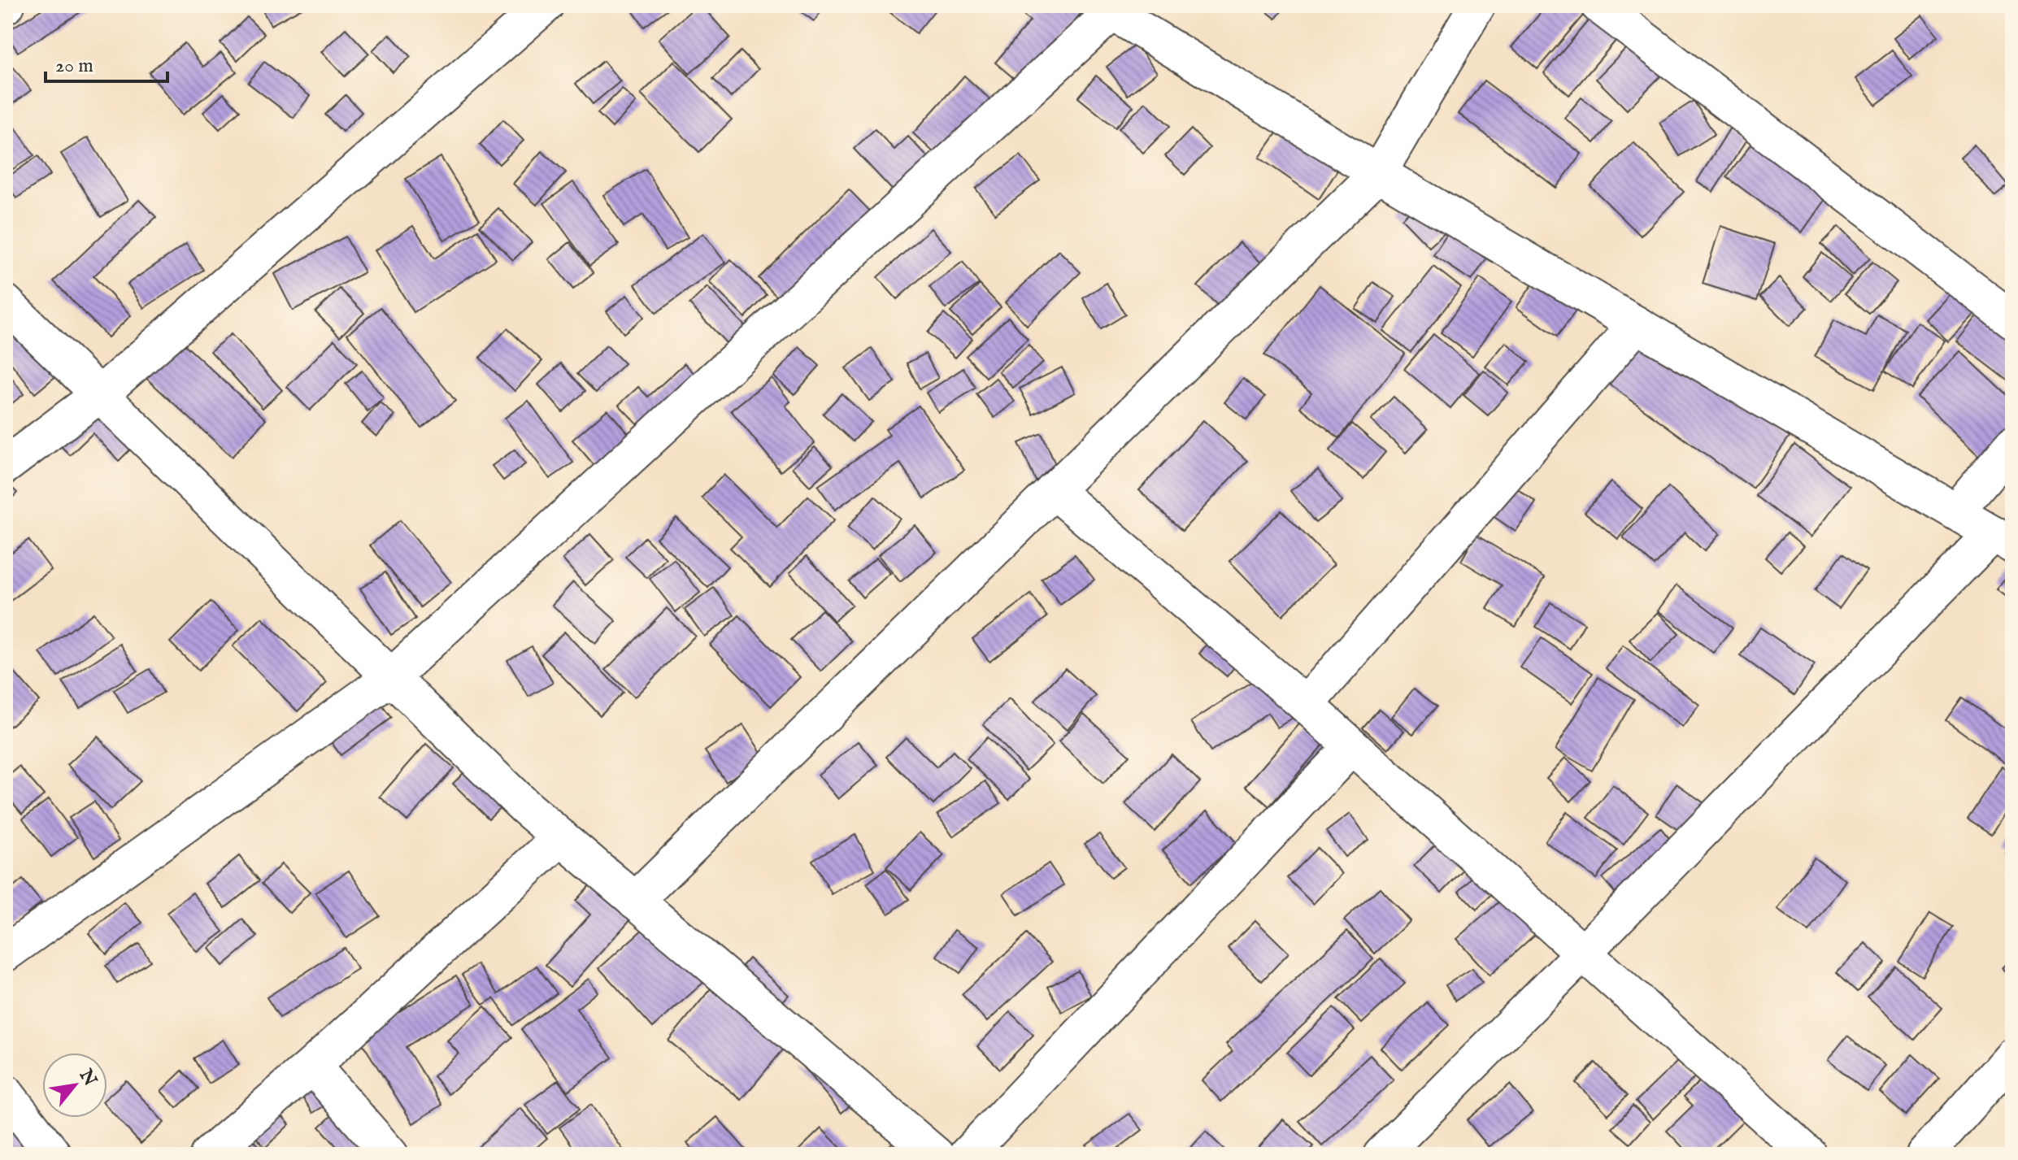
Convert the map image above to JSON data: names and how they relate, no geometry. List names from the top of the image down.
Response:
{
  "scale_bar": "20 m",
  "north": "top right"
}
